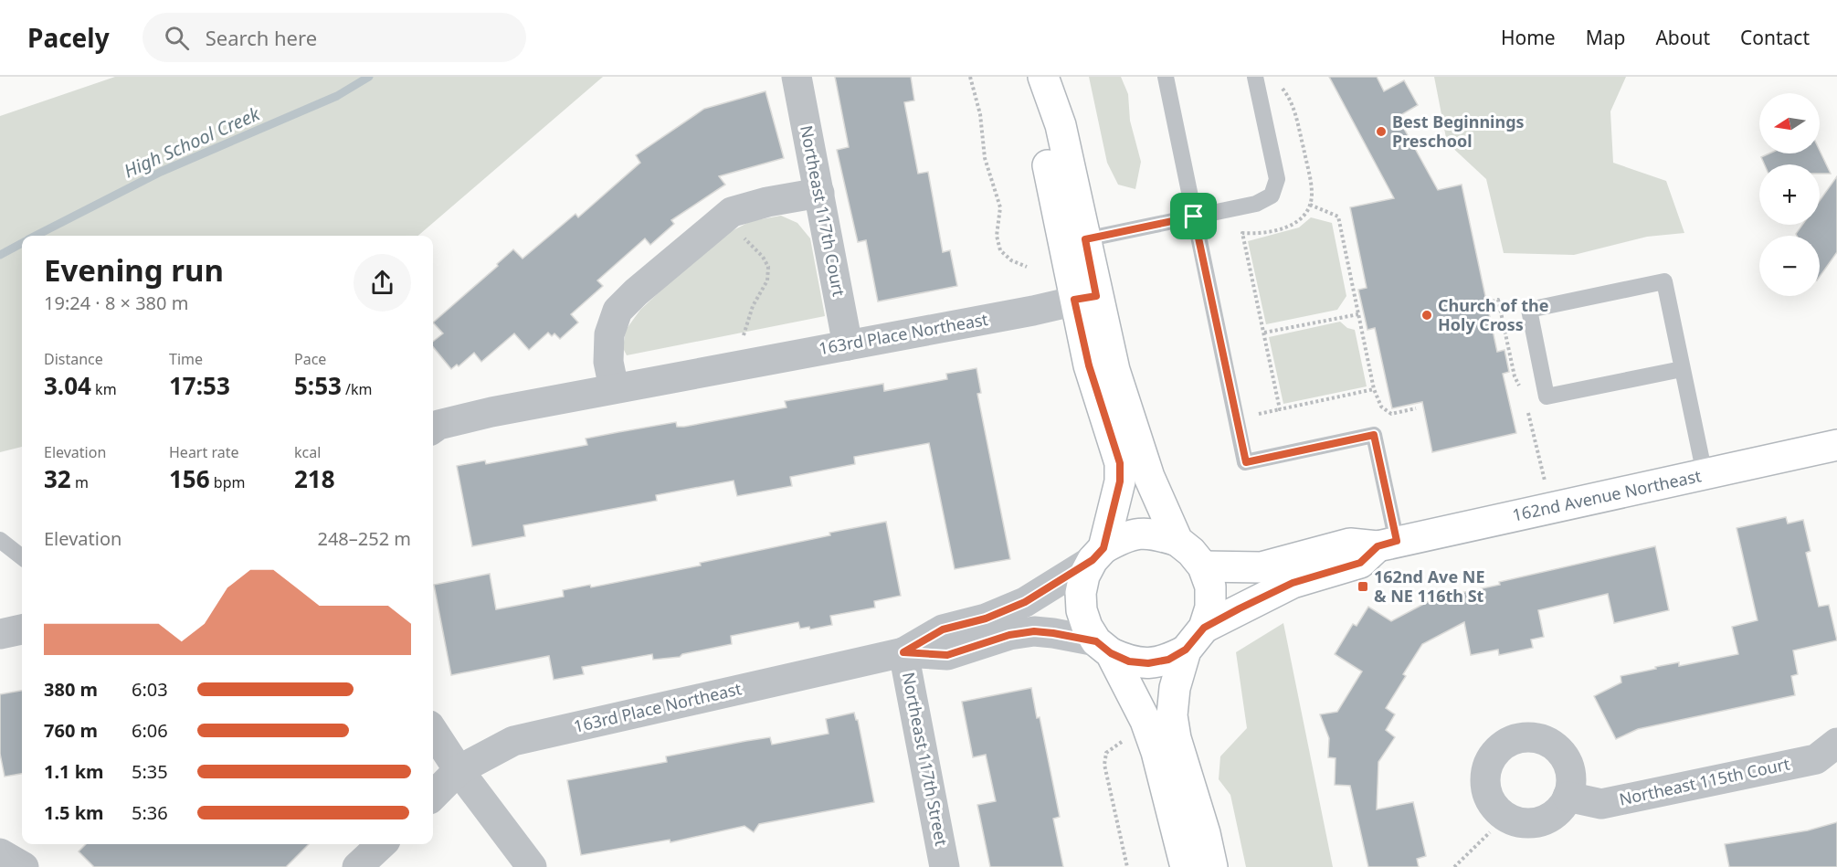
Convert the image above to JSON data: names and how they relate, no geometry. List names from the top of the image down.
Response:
{
  "streets": {
    "street": [
      "Northeast 117th Court",
      "163rd Place Northeast",
      "162nd Avenue Northeast",
      "Northeast 117th Street",
      "Northeast 115th Court"
    ]
  },
  "crossings": [
    ["Northeast 117th Court", "163rd Place Northeast"],
    ["163rd Place Northeast", "162nd Avenue Northeast"],
    ["163rd Place Northeast", "Northeast 117th Street"]
  ],
  "water": ["High School Creek"],
  "places": {
    "other": ["Best Beginnings Preschool", "Church of the Holy Cross"],
    "transit": ["162nd Ave NE & NE 116th St"]
  },
  "north": "left",
  "page": {
    "header": "Pacely",
    "search": "Search here",
    "nav": [
      "Home",
      "Map",
      "About",
      "Contact"
    ],
    "map_buttons": ["+", "−"],
    "heading": ["Evening run", "19:24 · 8 × 380 m"],
    "stats": [
      ["Distance", "3.04 km"],
      ["Time", "17:53"],
      ["Pace", "5:53 /km"],
      ["Elevation", "32 m"],
      ["Heart rate", "156 bpm"],
      ["kcal", "218"]
    ],
    "chart": ["Elevation", "248–252 m"],
    "list": [
      {
        "name": "380 m",
        "note": "6:03"
      },
      {
        "name": "760 m",
        "note": "6:06"
      },
      {
        "name": "1.1 km",
        "note": "5:35"
      },
      {
        "name": "1.5 km",
        "note": "5:36"
      }
    ]
  }
}
